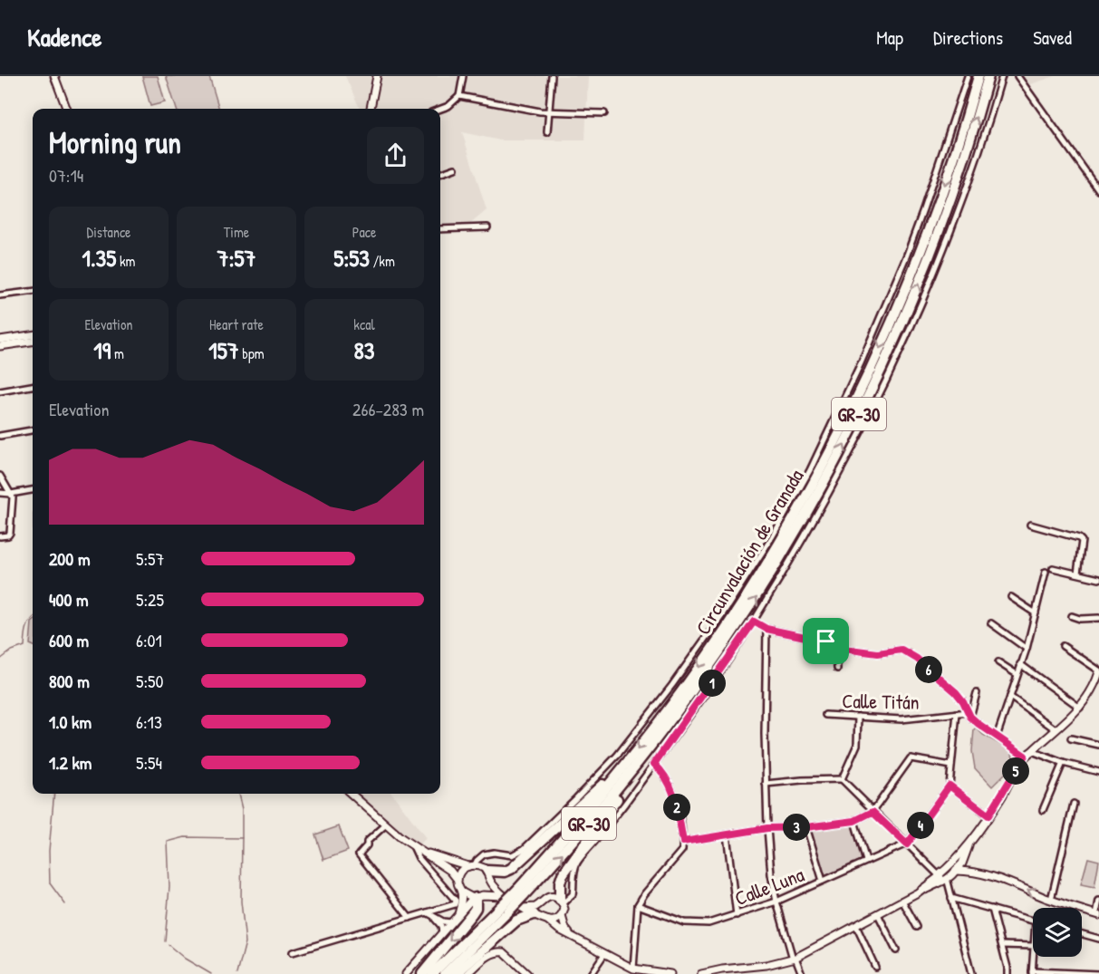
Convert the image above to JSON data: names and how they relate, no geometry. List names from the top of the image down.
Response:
{
  "streets": {
    "highway": ["GR-30", "Circunvalación de Granada"],
    "street": ["Calle Titán", "Calle Luna"]
  },
  "page": {
    "header": "Kadence",
    "nav": ["Map", "Directions", "Saved"],
    "heading": ["Morning run", "07:14"],
    "stats": [
      ["Distance", "1.35 km"],
      ["Time", "7:57"],
      ["Pace", "5:53 /km"],
      ["Elevation", "19 m"],
      ["Heart rate", "157 bpm"],
      ["kcal", "83"]
    ],
    "chart": ["Elevation", "266–283 m"],
    "list": [
      {
        "name": "200 m",
        "note": "5:57"
      },
      {
        "name": "400 m",
        "note": "5:25"
      },
      {
        "name": "600 m",
        "note": "6:01"
      },
      {
        "name": "800 m",
        "note": "5:50"
      },
      {
        "name": "1.0 km",
        "note": "6:13"
      },
      {
        "name": "1.2 km",
        "note": "5:54"
      }
    ],
    "pins": [
      "6",
      "1",
      "5",
      "2",
      "4",
      "3"
    ]
  }
}
